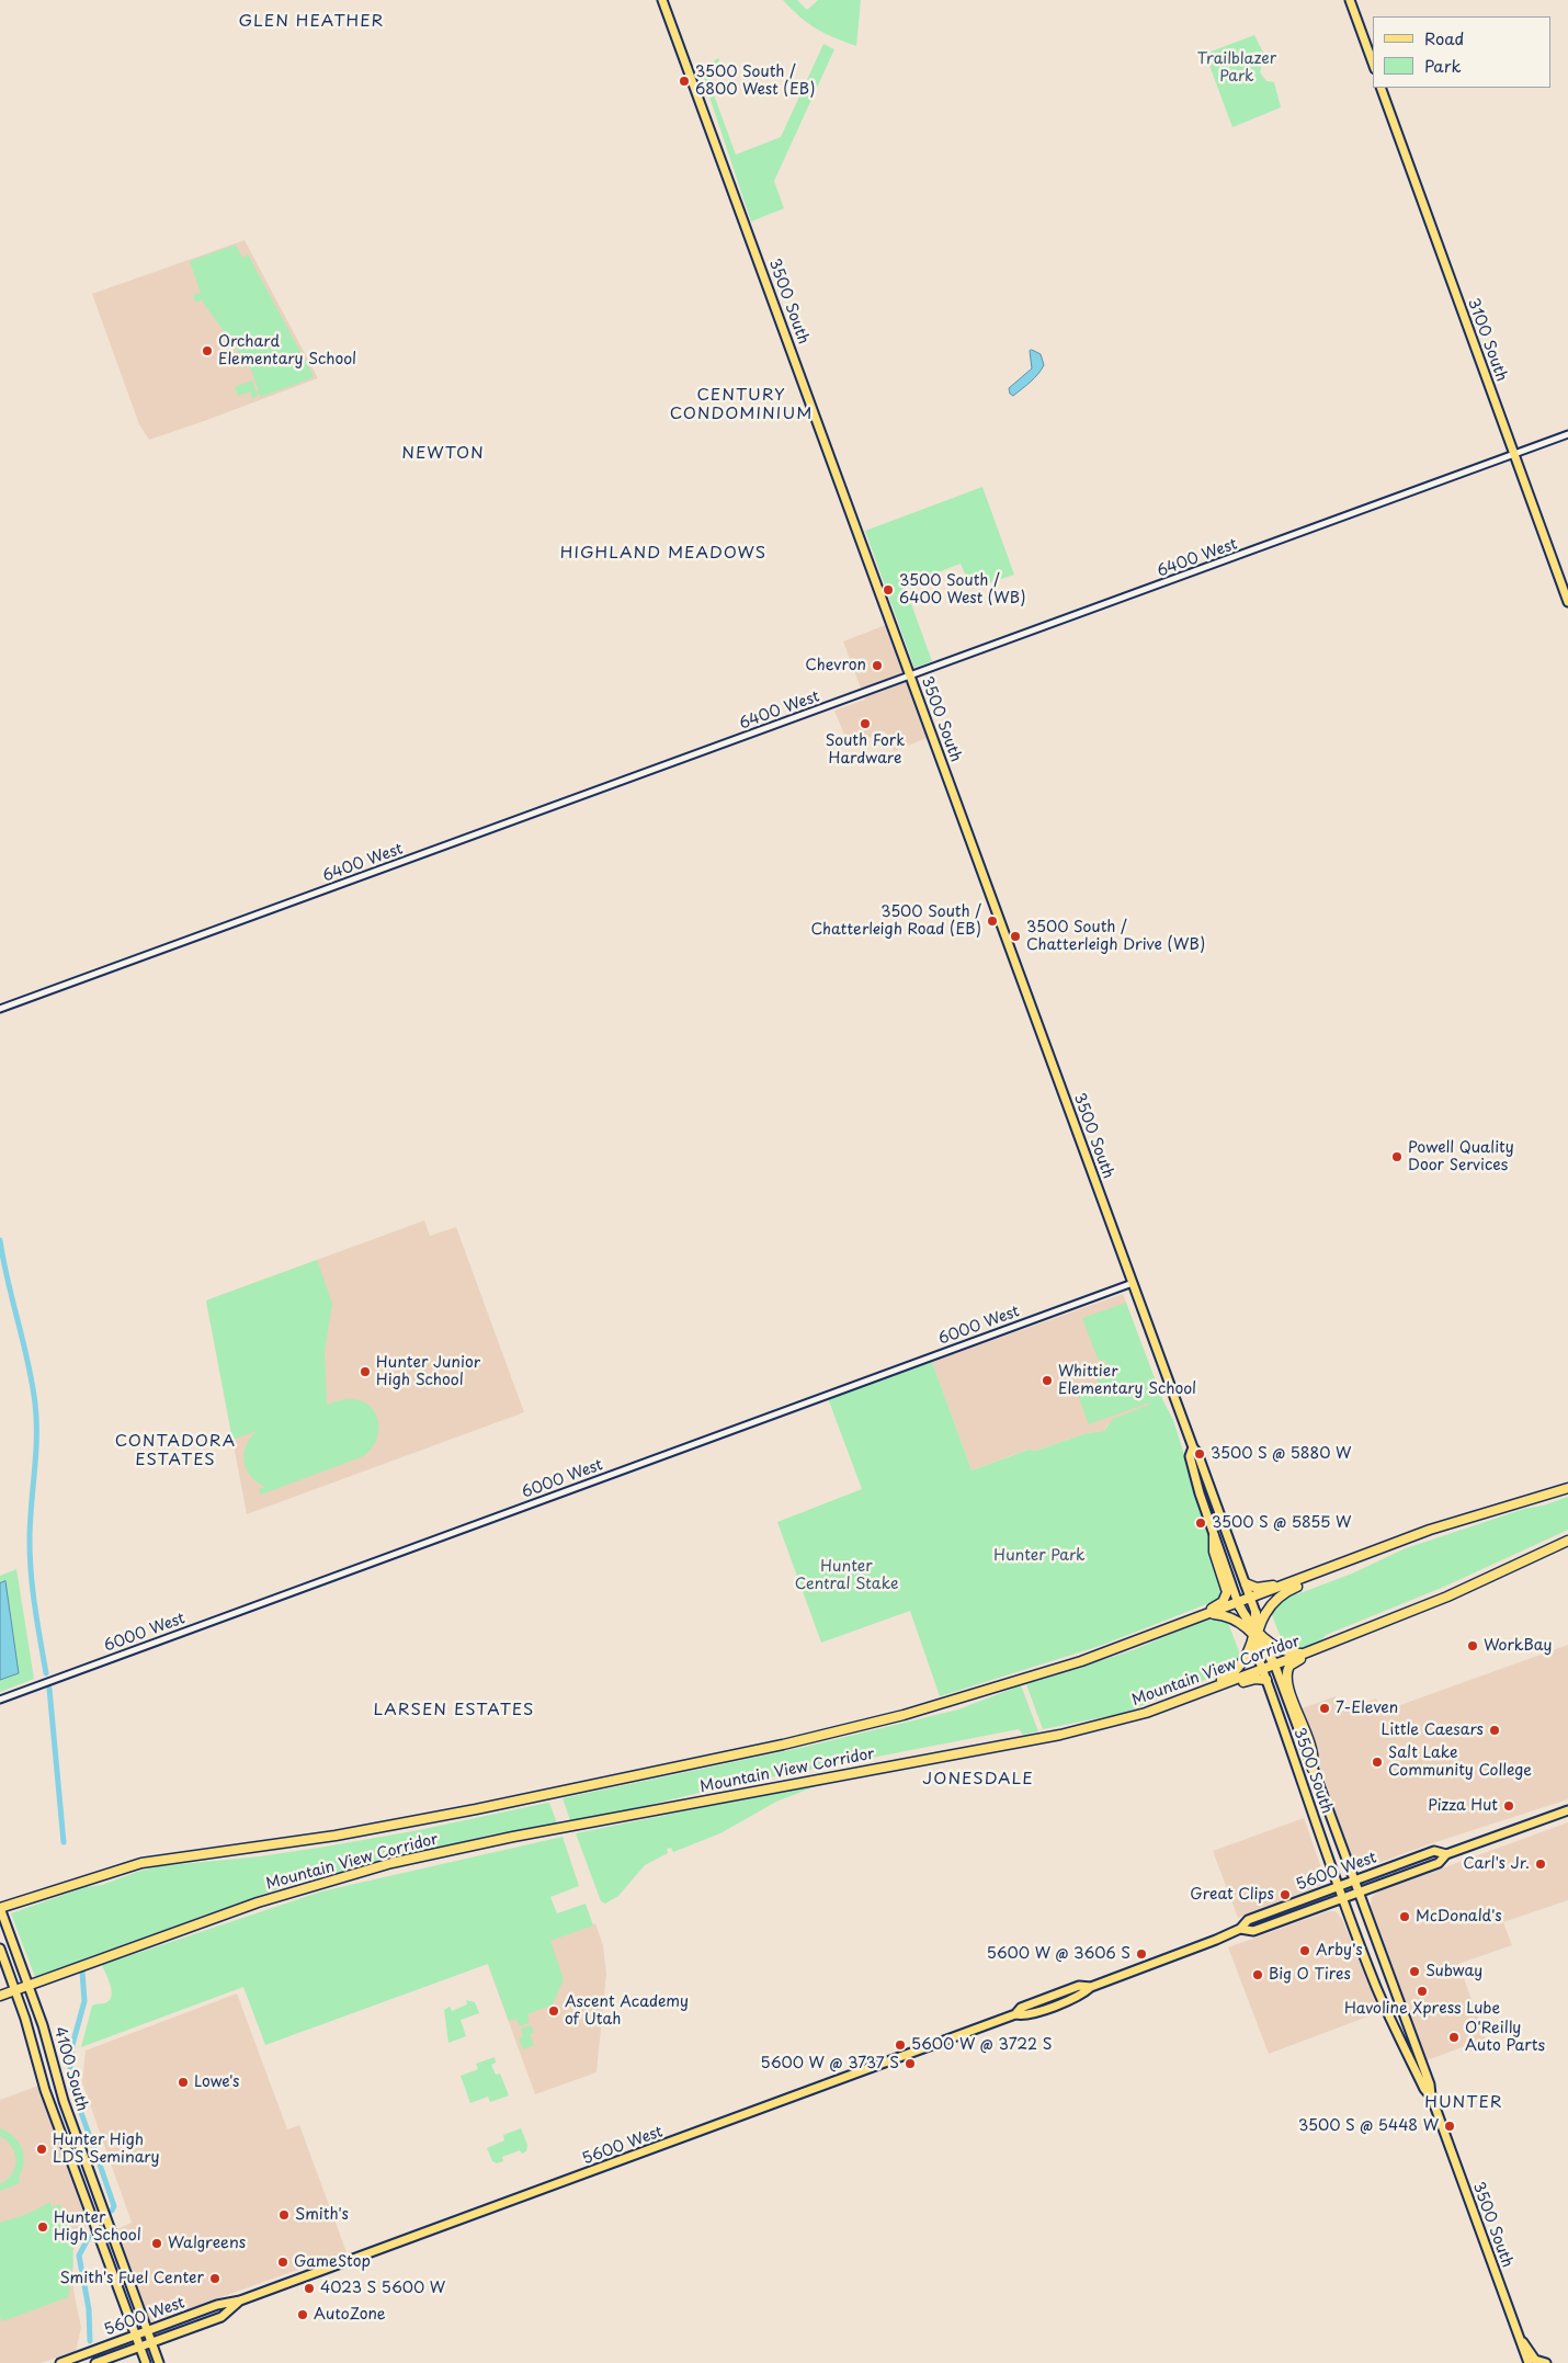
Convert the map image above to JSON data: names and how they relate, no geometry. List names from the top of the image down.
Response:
{
  "streets": {
    "highway": ["Mountain View Corridor"],
    "main road": [
      "3500 South",
      "3100 South",
      "5600 West",
      "4100 South"
    ],
    "street": ["6400 West", "6000 West"]
  },
  "crossings": [
    ["3500 South", "6400 West"],
    ["3500 South", "6000 West"],
    ["3500 South", "Mountain View Corridor"],
    ["3500 South", "5600 West"],
    ["3100 South", "6400 West"],
    ["Mountain View Corridor", "4100 South"],
    ["5600 West", "4100 South"]
  ],
  "districts": [
    "GLEN HEATHER",
    "CENTURY CONDOMINIUM",
    "NEWTON",
    "HIGHLAND MEADOWS",
    "CONTADORA ESTATES",
    "LARSEN ESTATES",
    "JONESDALE",
    "HUNTER"
  ],
  "parks": ["Trailblazer Park", "Hunter Park", "Hunter Central Stake"],
  "places": [
    "3500 South / 6800 West (EB)",
    "Orchard Elementary School",
    "3500 South / 6400 West (WB)",
    "Chevron",
    "South Fork Hardware",
    "3500 South / Chatterleigh Road (EB)",
    "3500 South / Chatterleigh Drive (WB)",
    "Powell Quality Door Services",
    "Hunter Junior High School",
    "Whittier Elementary School",
    "3500 S @ 5880 W",
    "3500 S @ 5855 W",
    "WorkBay",
    "7-Eleven",
    "Little Caesars",
    "Salt Lake Community College",
    "Pizza Hut",
    "Carl's Jr.",
    "Great Clips",
    "McDonald's",
    "Arby's",
    "5600 W @ 3606 S",
    "Subway",
    "Big O Tires",
    "Havoline Xpress Lube",
    "Ascent Academy of Utah",
    "O'Reilly Auto Parts",
    "5600 W @ 3722 S",
    "5600 W @ 3737 S",
    "Lowe's",
    "3500 S @ 5448 W",
    "Hunter High LDS Seminary",
    "Smith's",
    "Hunter High School",
    "Walgreens",
    "GameStop",
    "Smith's Fuel Center",
    "4023 S 5600 W",
    "AutoZone"
  ],
  "legend": ["Road", "Park"]
}
